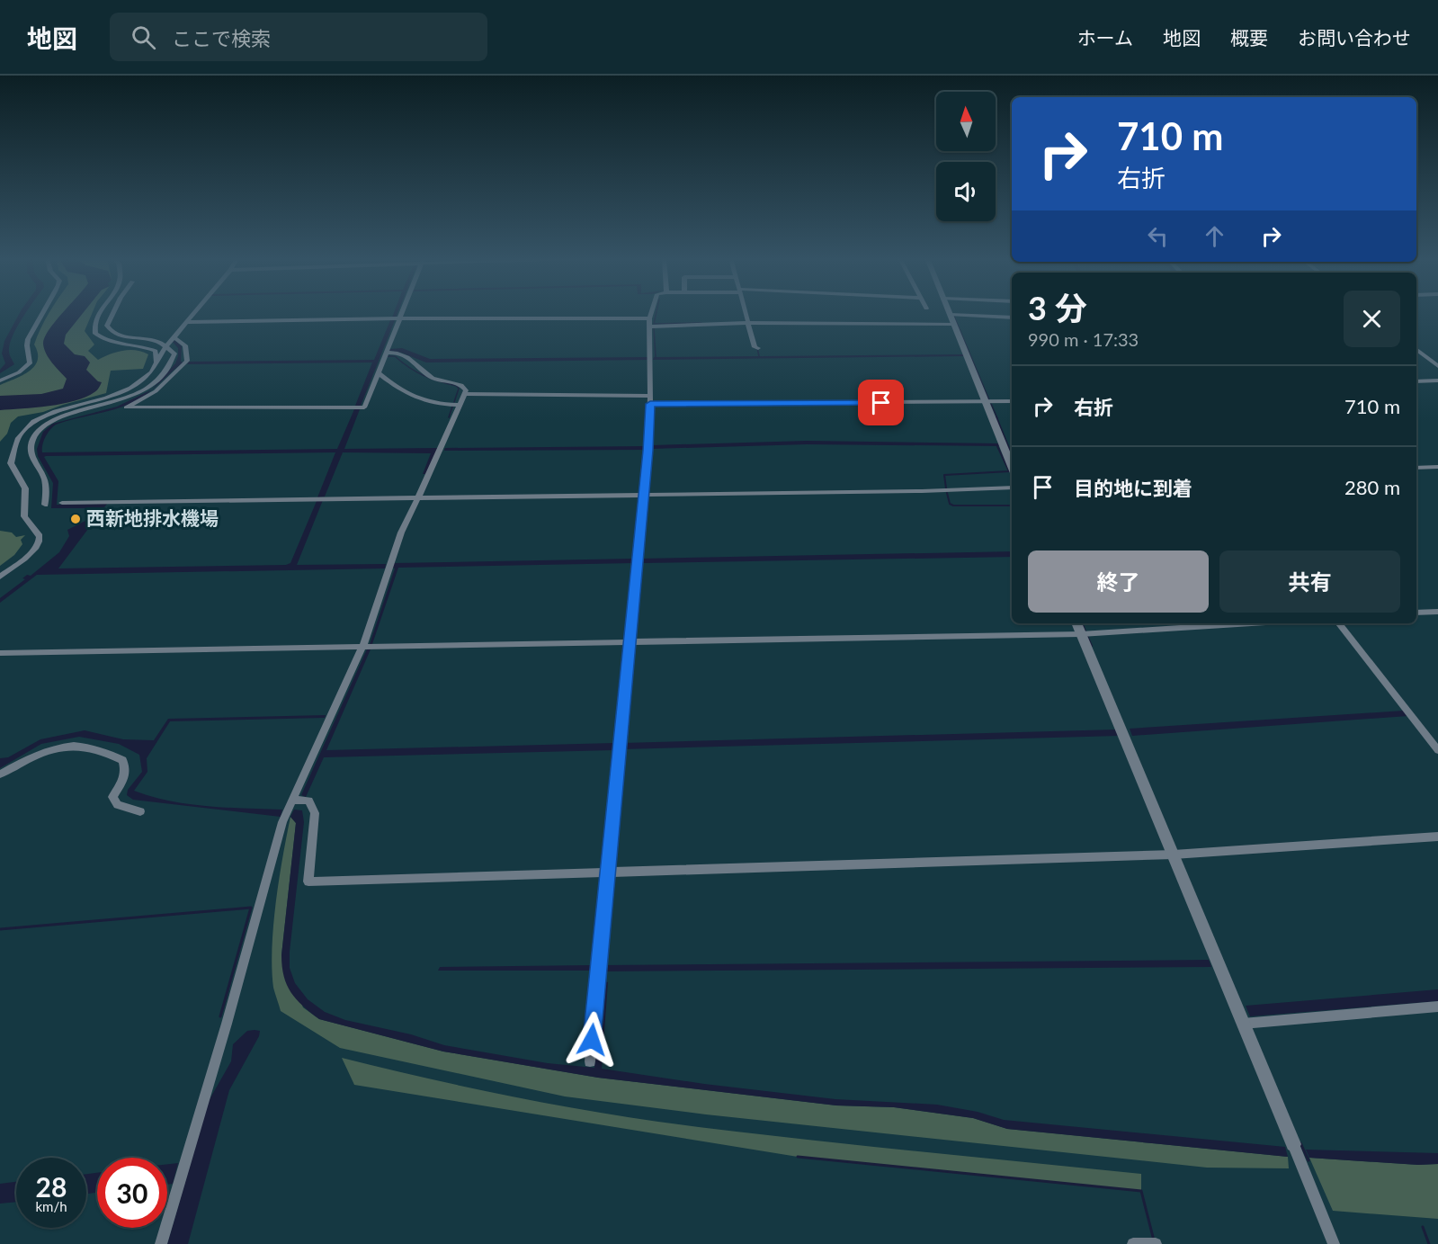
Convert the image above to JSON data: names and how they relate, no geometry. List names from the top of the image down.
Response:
{
  "places": ["西新地排水機場"],
  "north": "top",
  "page": {
    "header": "地図",
    "search": "ここで検索",
    "nav": [
      "ホーム",
      "地図",
      "概要",
      "お問い合わせ"
    ],
    "turn": ["710 m", "右折"],
    "heading": ["3 分", "990 m · 17:33"],
    "list": [
      {
        "name": "右折",
        "value": "710 m"
      },
      {
        "name": "目的地に到着",
        "value": "280 m"
      }
    ],
    "buttons": ["終了", "共有"],
    "speed": "28 km/h",
    "limit": "30"
  }
}
